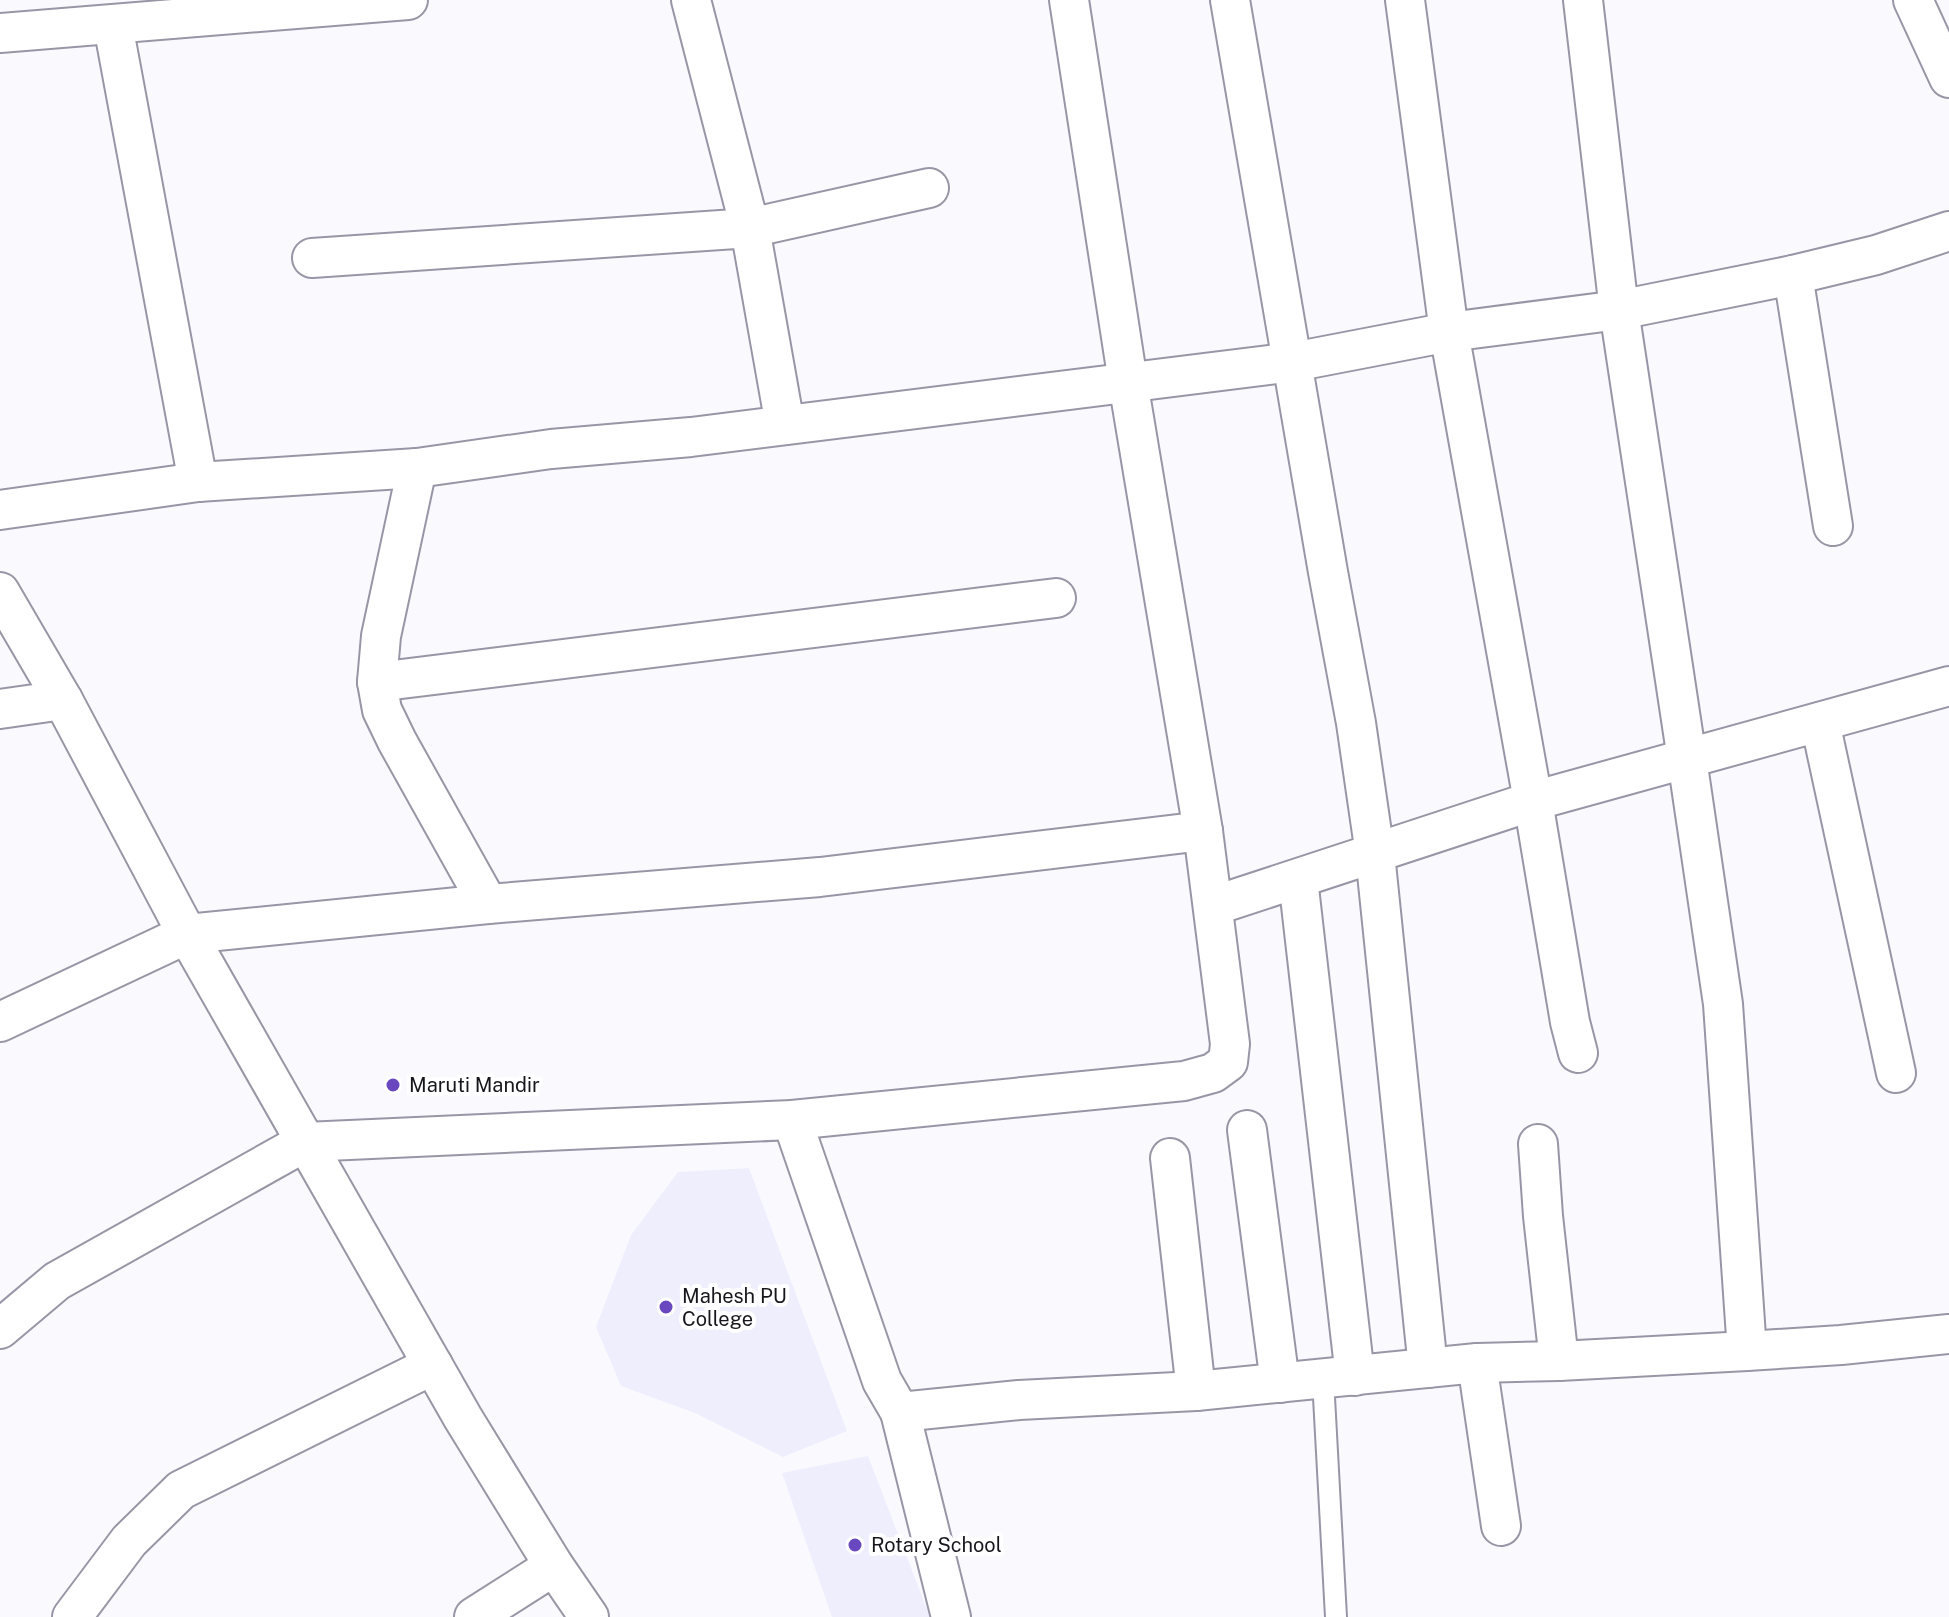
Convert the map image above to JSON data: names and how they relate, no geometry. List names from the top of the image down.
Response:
{
  "places": ["Maruti Mandir", "Mahesh PU College", "Rotary School"]
}
